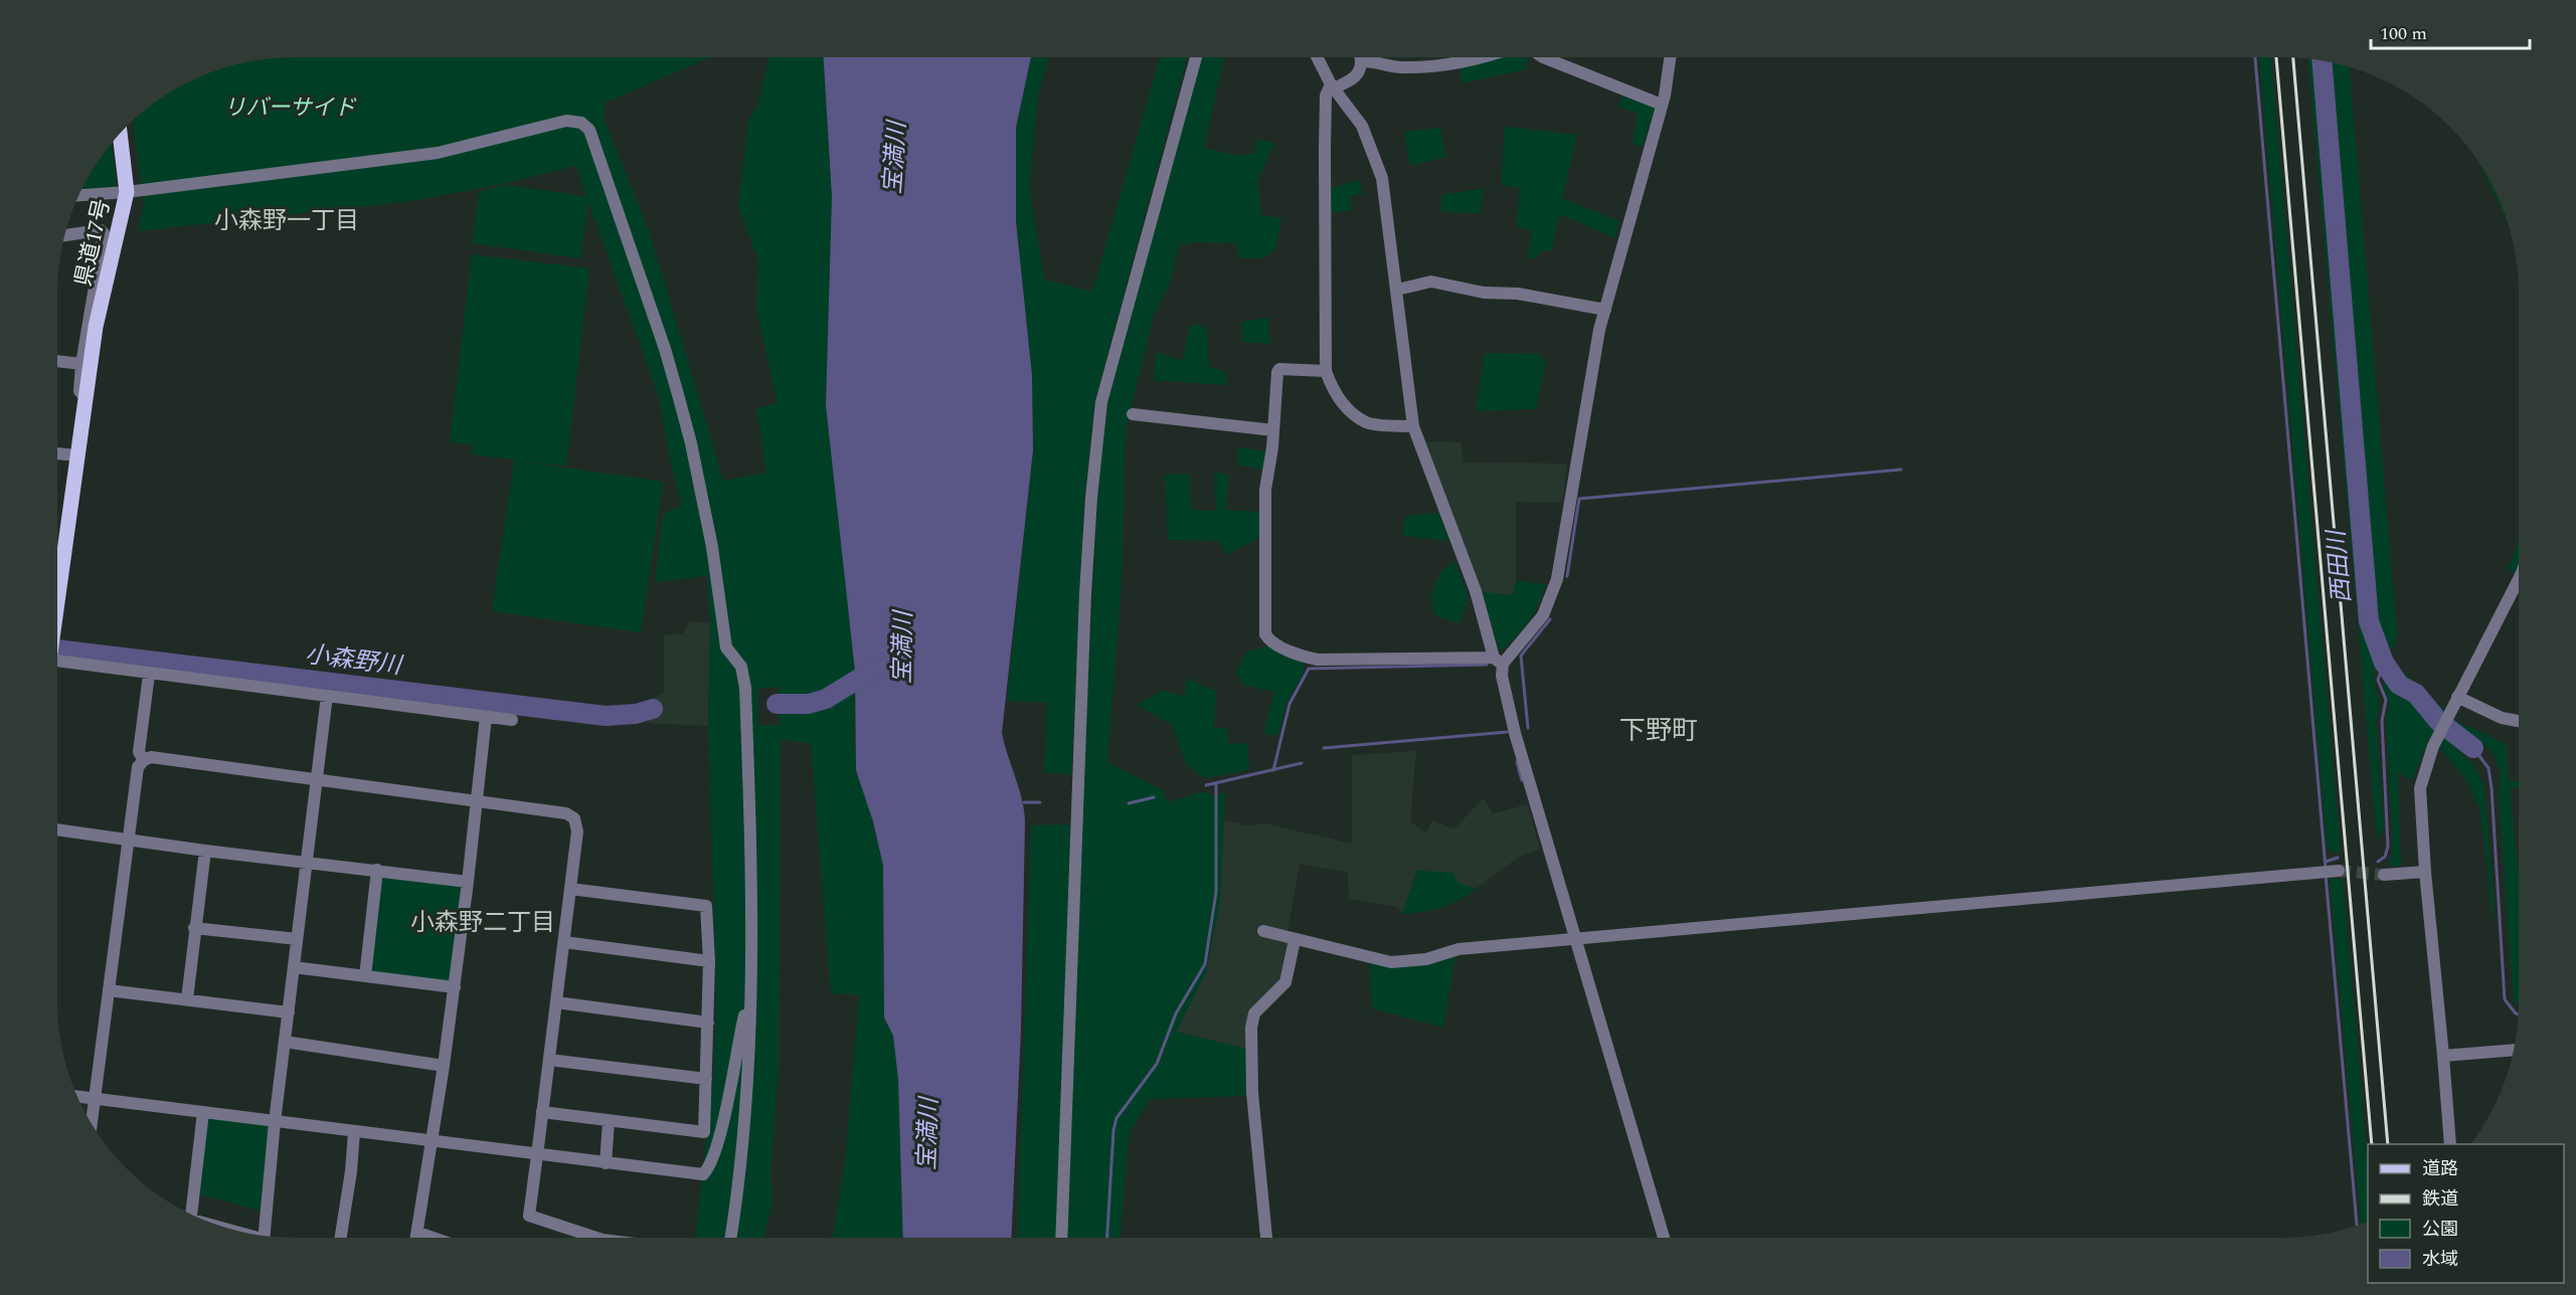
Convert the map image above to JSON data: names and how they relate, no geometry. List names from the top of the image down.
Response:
{
  "streets": {
    "main road": ["県道17号"]
  },
  "districts": ["小森野一丁目", "下野町", "小森野二丁目"],
  "water": ["宝満川", "西田川", "小森野川"],
  "parks": ["リバーサイド"],
  "legend": [
    "道路",
    "鉄道",
    "公園",
    "水域"
  ],
  "scale_bar": "100 m"
}
